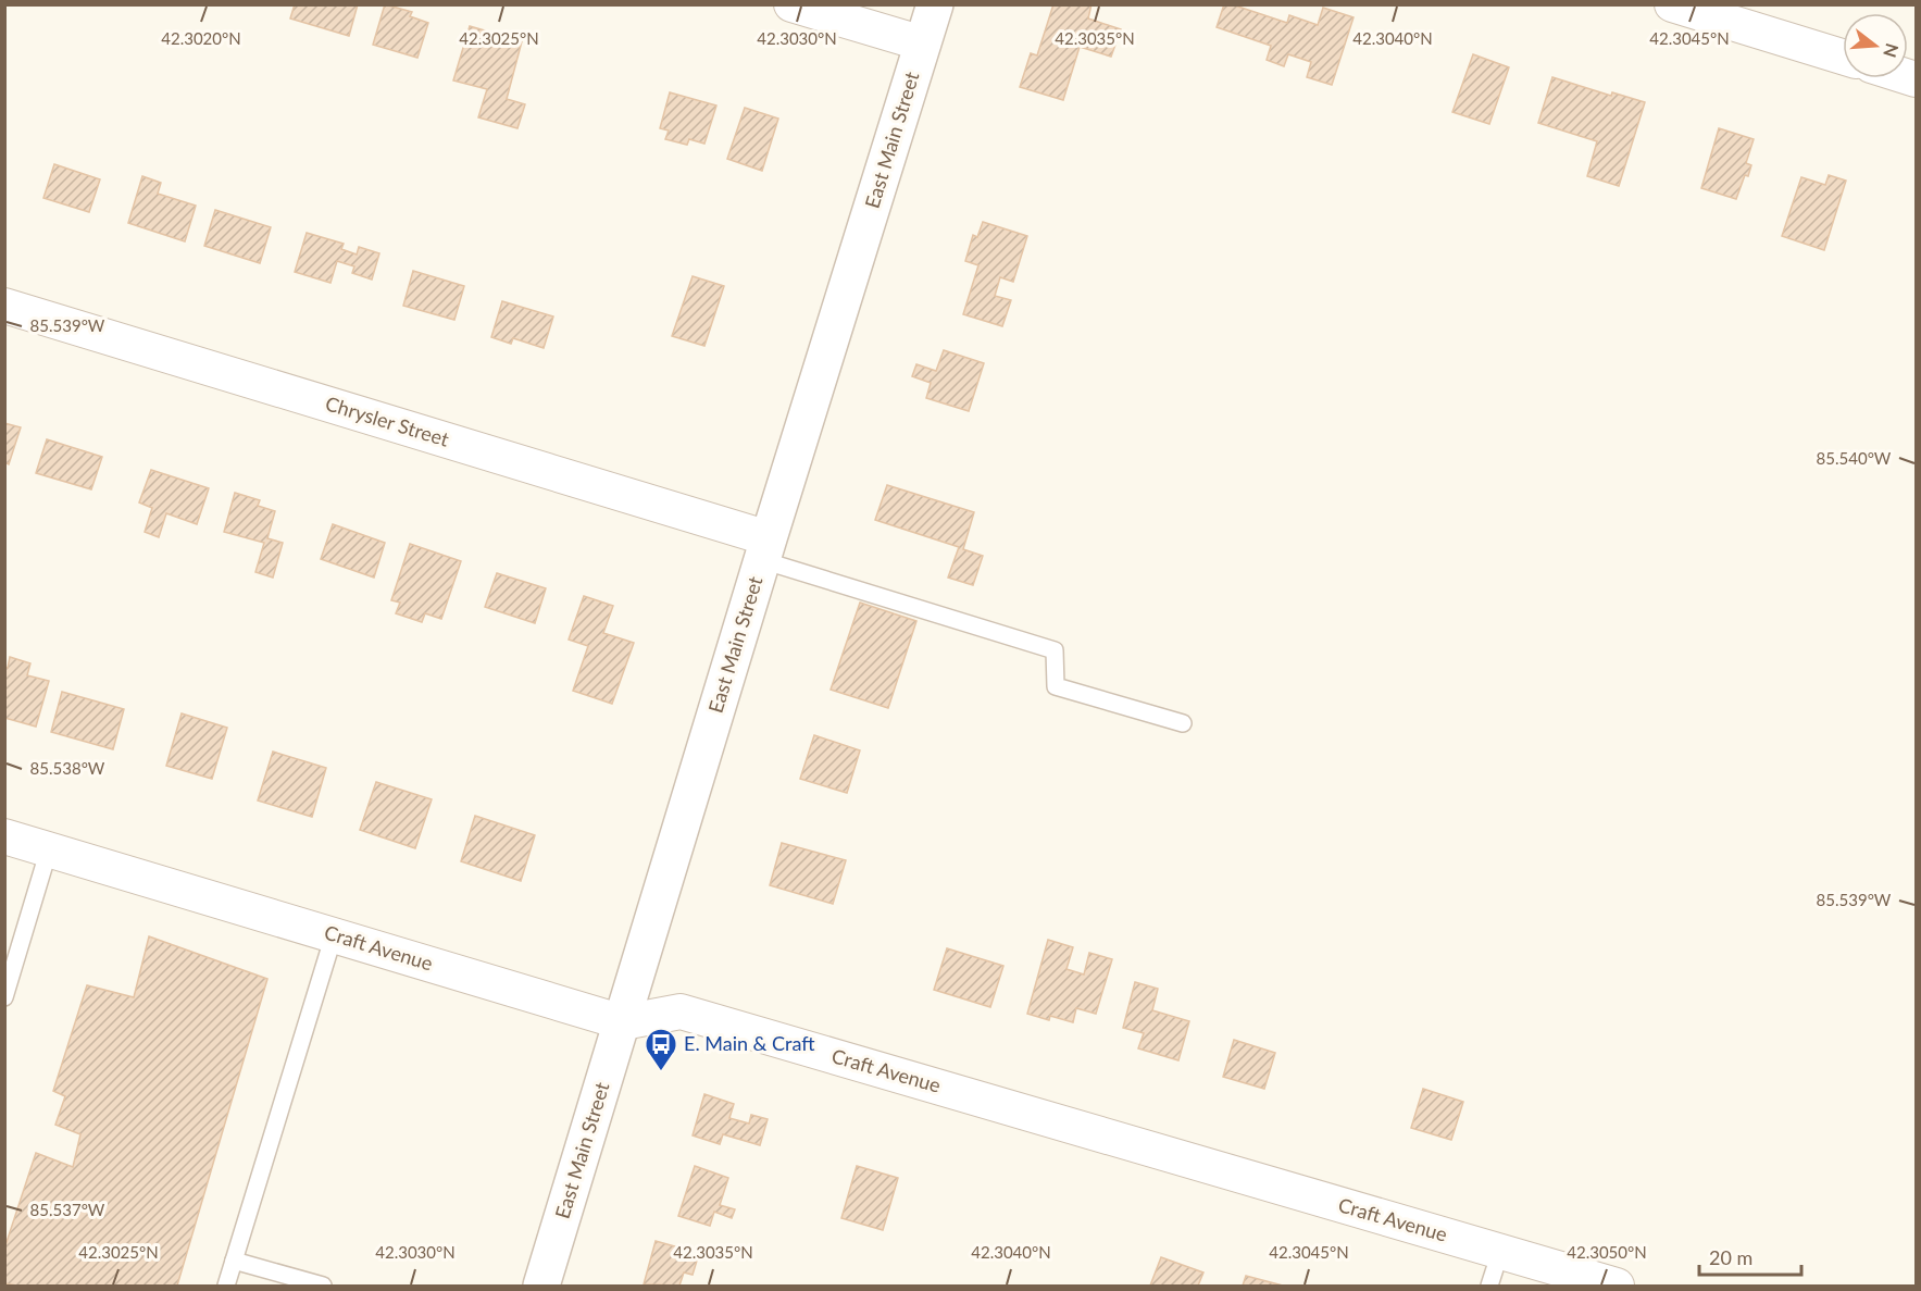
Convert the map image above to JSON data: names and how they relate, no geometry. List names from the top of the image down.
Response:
{
  "streets": {
    "street": ["East Main Street", "Chrysler Street", "Craft Avenue"]
  },
  "crossings": [
    ["East Main Street", "Chrysler Street"],
    ["East Main Street", "Craft Avenue"]
  ],
  "places": {
    "bus stop": ["E. Main & Craft"]
  },
  "scale_bar": "20 m",
  "north": "right",
  "coordinates": [
    "42.3020°N",
    "42.3025°N",
    "42.3030°N",
    "42.3035°N",
    "42.3040°N",
    "42.3045°N",
    "85.539°W",
    "85.540°W",
    "85.538°W",
    "85.537°W",
    "42.3050°N"
  ]
}
